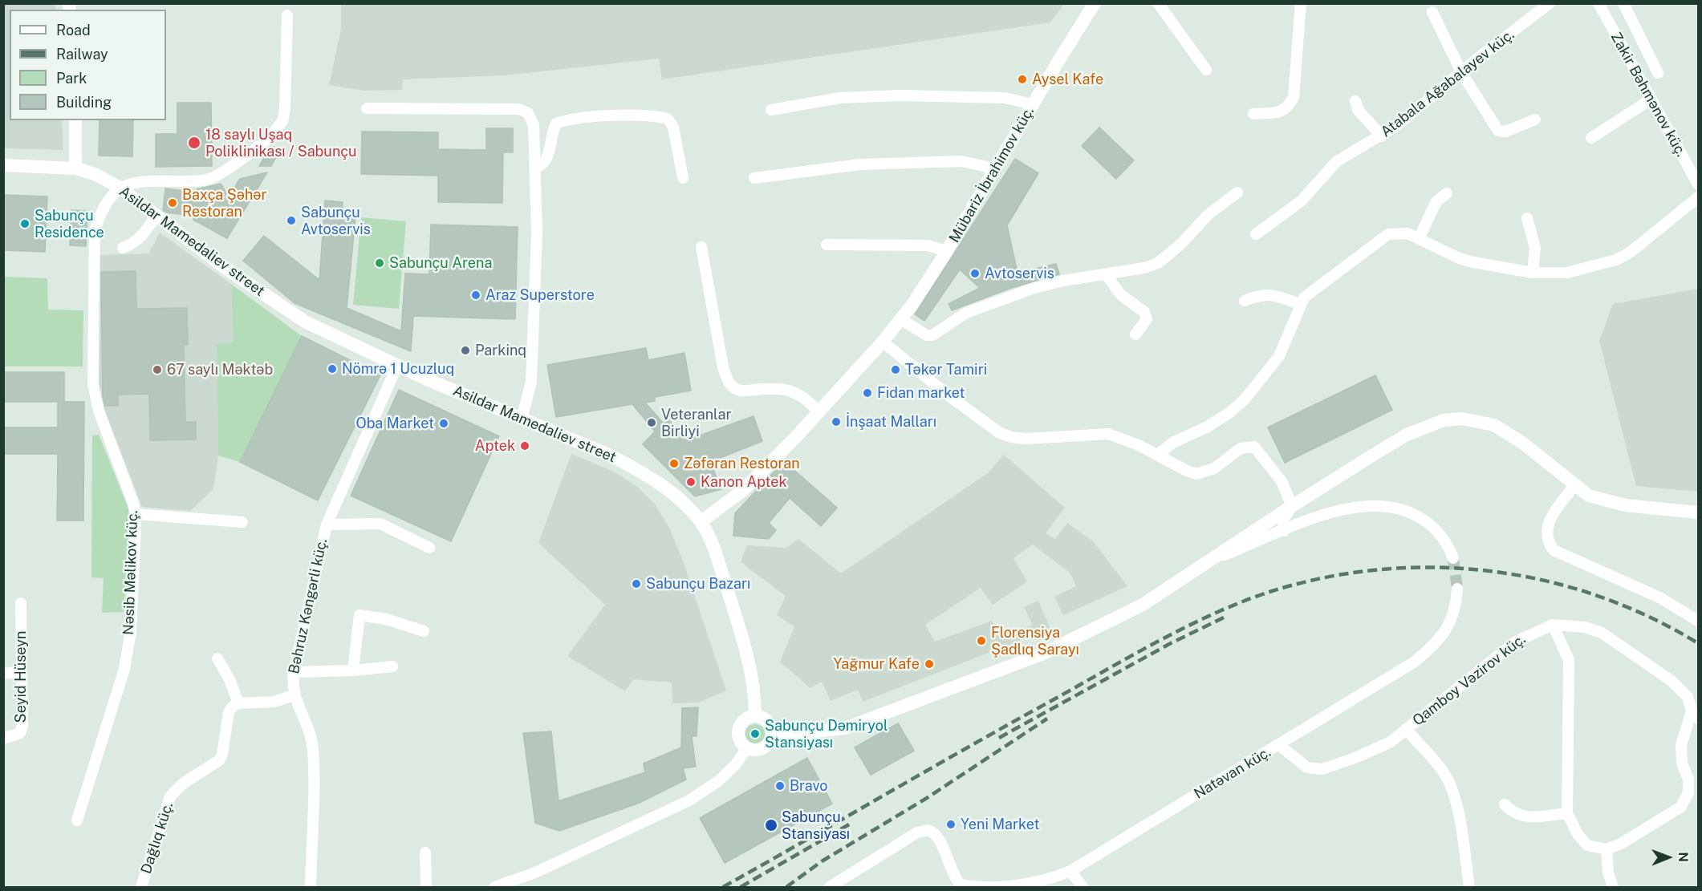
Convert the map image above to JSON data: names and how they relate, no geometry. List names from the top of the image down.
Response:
{
  "streets": {
    "street": [
      "Atabala Ağabalayev küç.",
      "Zakir Bəhmənov küç.",
      "Mübariz İbrahimov küç.",
      "Asildar Mamedaliev street",
      "Nəsib Məlikov küç.",
      "Bəhruz Kəngərli küç.",
      "Seyid Hüseyn",
      "Qamboy Vəzirov küç.",
      "Natəvan küç.",
      "Dağlıq küç."
    ]
  },
  "crossings": [
    ["Mübariz İbrahimov küç.", "Asildar Mamedaliev street"],
    ["Asildar Mamedaliev street", "Nəsib Məlikov küç."],
    ["Asildar Mamedaliev street", "Bəhruz Kəngərli küç."],
    ["Qamboy Vəzirov küç.", "Natəvan küç."]
  ],
  "places": [
    "Aysel Kafe",
    "18 saylı Uşaq Poliklinikası / Sabunçu",
    "Baxça Şəhər Restoran",
    "Sabunçu Avtoservis",
    "Sabunçu Residence",
    "Sabunçu Arena",
    "Avtoservis",
    "Araz Superstore",
    "Parkinq",
    "Nömrə 1 Ucuzluq",
    "67 saylı Məktəb",
    "Təkər Tamiri",
    "Fidan market",
    "İnşaat Malları",
    "Veteranlar Birliyi",
    "Oba Market",
    "Aptek",
    "Zəfəran Restoran",
    "Kanon Aptek",
    "Sabunçu Bazarı",
    "Florensiya Şadlıq Sarayı",
    "Yağmur Kafe",
    "Sabunçu Dəmiryol Stansiyası",
    "Bravo",
    "Yeni Market",
    "Sabunçu Stansiyası"
  ],
  "legend": [
    "Road",
    "Railway",
    "Park",
    "Building"
  ],
  "north": "right"
}
